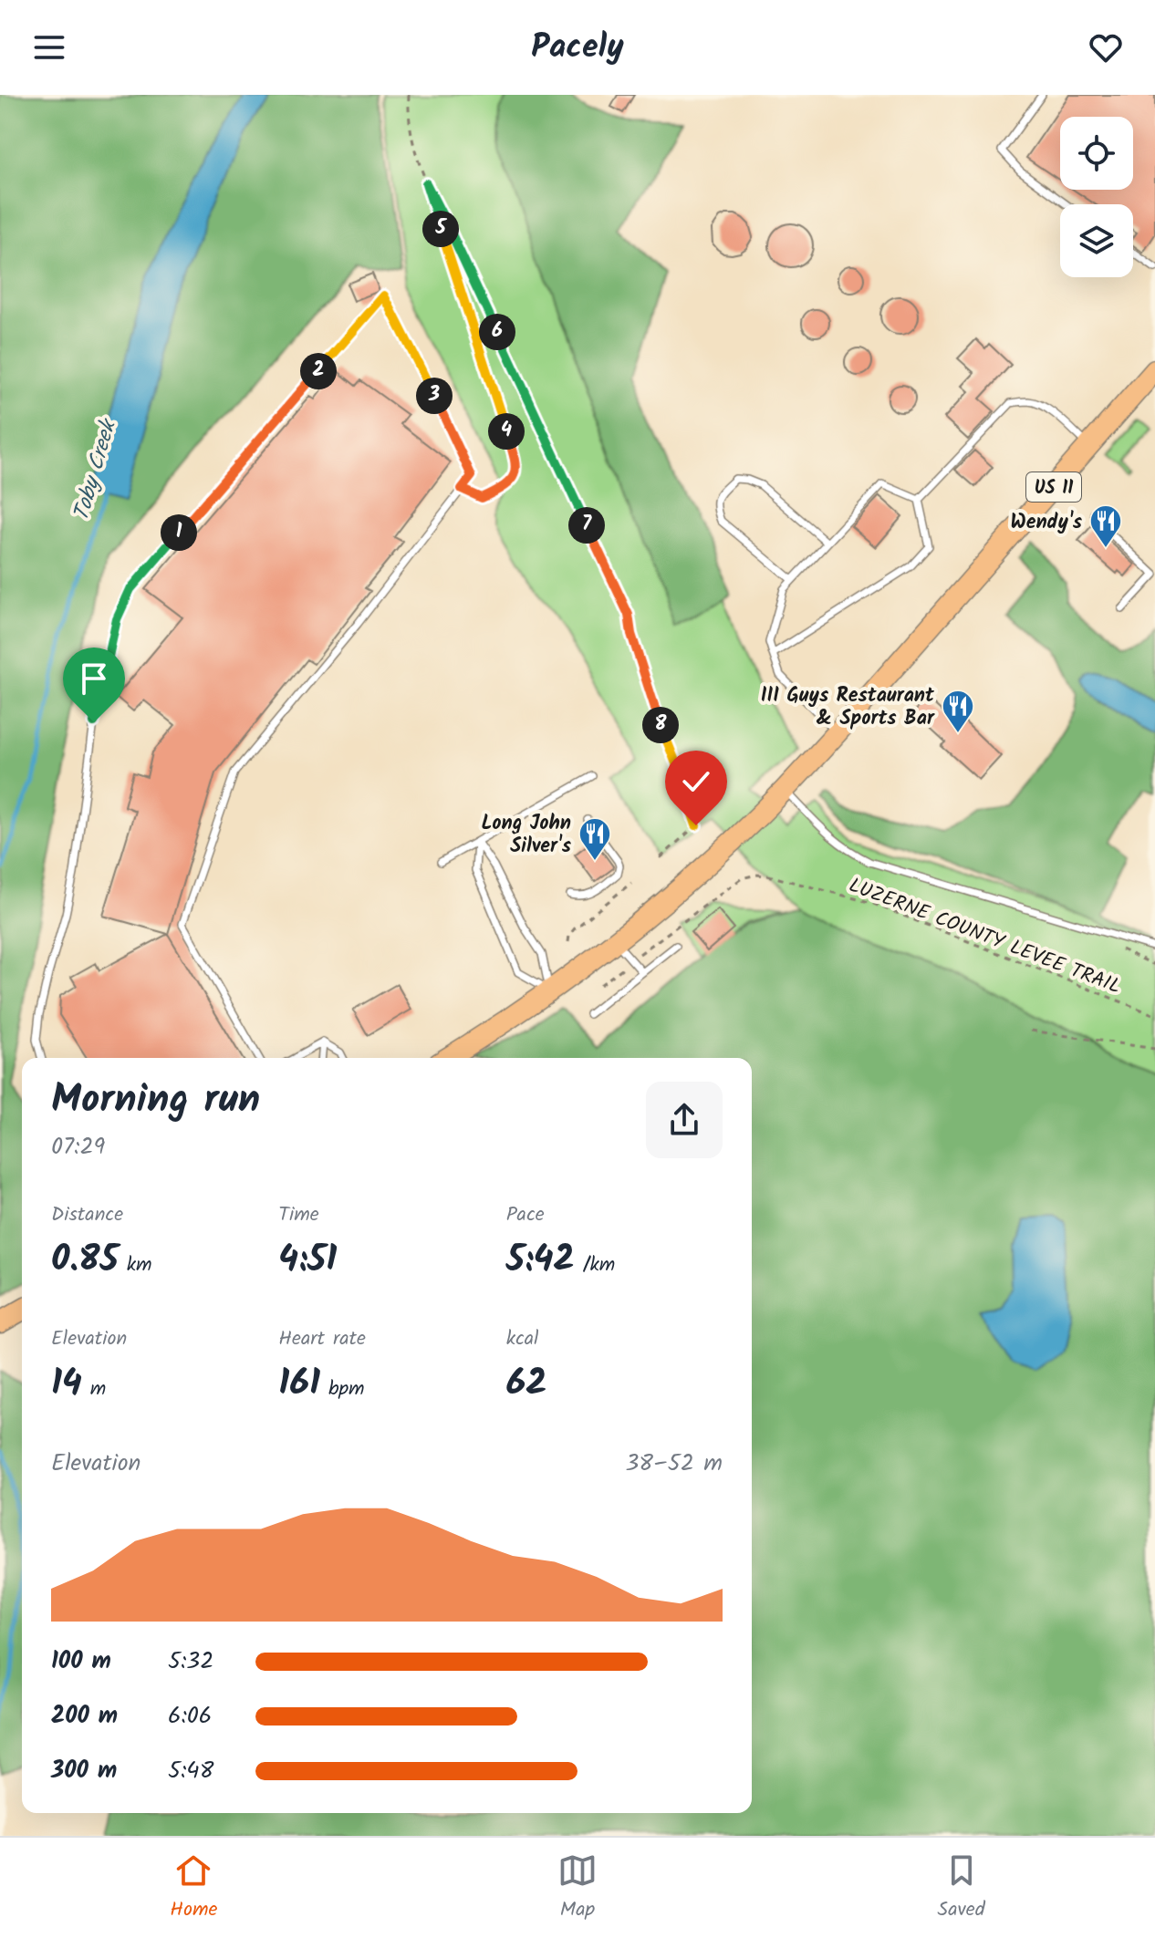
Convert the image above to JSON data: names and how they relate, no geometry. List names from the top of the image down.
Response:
{
  "streets": {
    "main road": ["US 11"],
    "path": ["LUZERNE COUNTY LEVEE TRAIL"]
  },
  "water": ["Toby Creek"],
  "places": {
    "restaurant": ["Wendy's", "III Guys Restaurant & Sports Bar", "Long John Silver's"]
  },
  "page": {
    "header": "Pacely",
    "pins": [
      "5",
      "6",
      "2",
      "3",
      "4",
      "7",
      "1",
      "8"
    ],
    "heading": ["Morning run", "07:29"],
    "stats": [
      ["Distance", "0.85 km"],
      ["Time", "4:51"],
      ["Pace", "5:42 /km"],
      ["Elevation", "14 m"],
      ["Heart rate", "161 bpm"],
      ["kcal", "62"]
    ],
    "chart": ["Elevation", "38–52 m"],
    "list": [
      {
        "name": "100 m",
        "note": "5:32"
      },
      {
        "name": "200 m",
        "note": "6:06"
      },
      {
        "name": "300 m",
        "note": "5:48"
      }
    ],
    "tabs": ["Home", "Map", "Saved"]
  }
}
